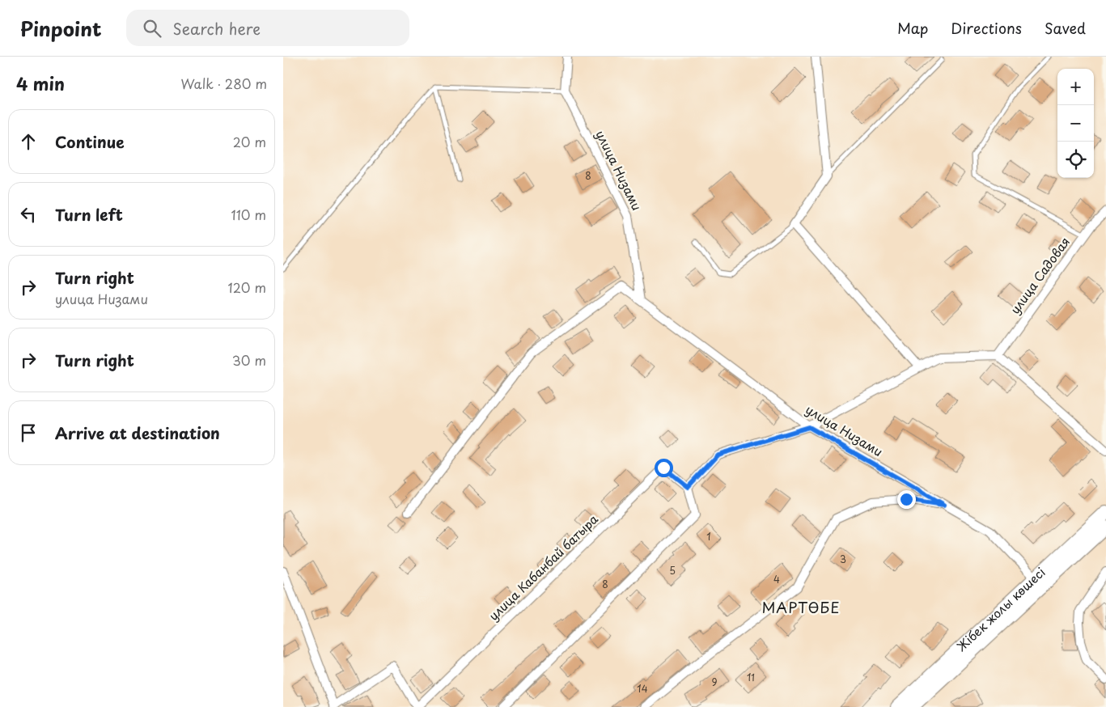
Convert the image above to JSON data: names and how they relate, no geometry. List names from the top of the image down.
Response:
{
  "streets": {
    "main road": ["Жібек жолы көшесі"],
    "street": ["улица Низами", "улица Садовая", "улица Кабанбай батыра"]
  },
  "crossings": [
    ["улица Низами", "Жібек жолы көшесі"]
  ],
  "districts": ["МАРТӨБЕ"],
  "house_numbers": [
    "8",
    "1",
    "3",
    "5",
    "4",
    "8",
    "11",
    "9",
    "14"
  ],
  "page": {
    "header": "Pinpoint",
    "search": "Search here",
    "nav": ["Map", "Directions", "Saved"],
    "heading": ["4 min", "Walk · 280 m"],
    "map_buttons": ["+", "−"],
    "list": [
      ["Continue", "20 m"],
      ["Turn left", "110 m"],
      ["Turn right", "улица Низами", "120 m"],
      ["Turn right", "30 m"],
      "Arrive at destination"
    ]
  }
}
